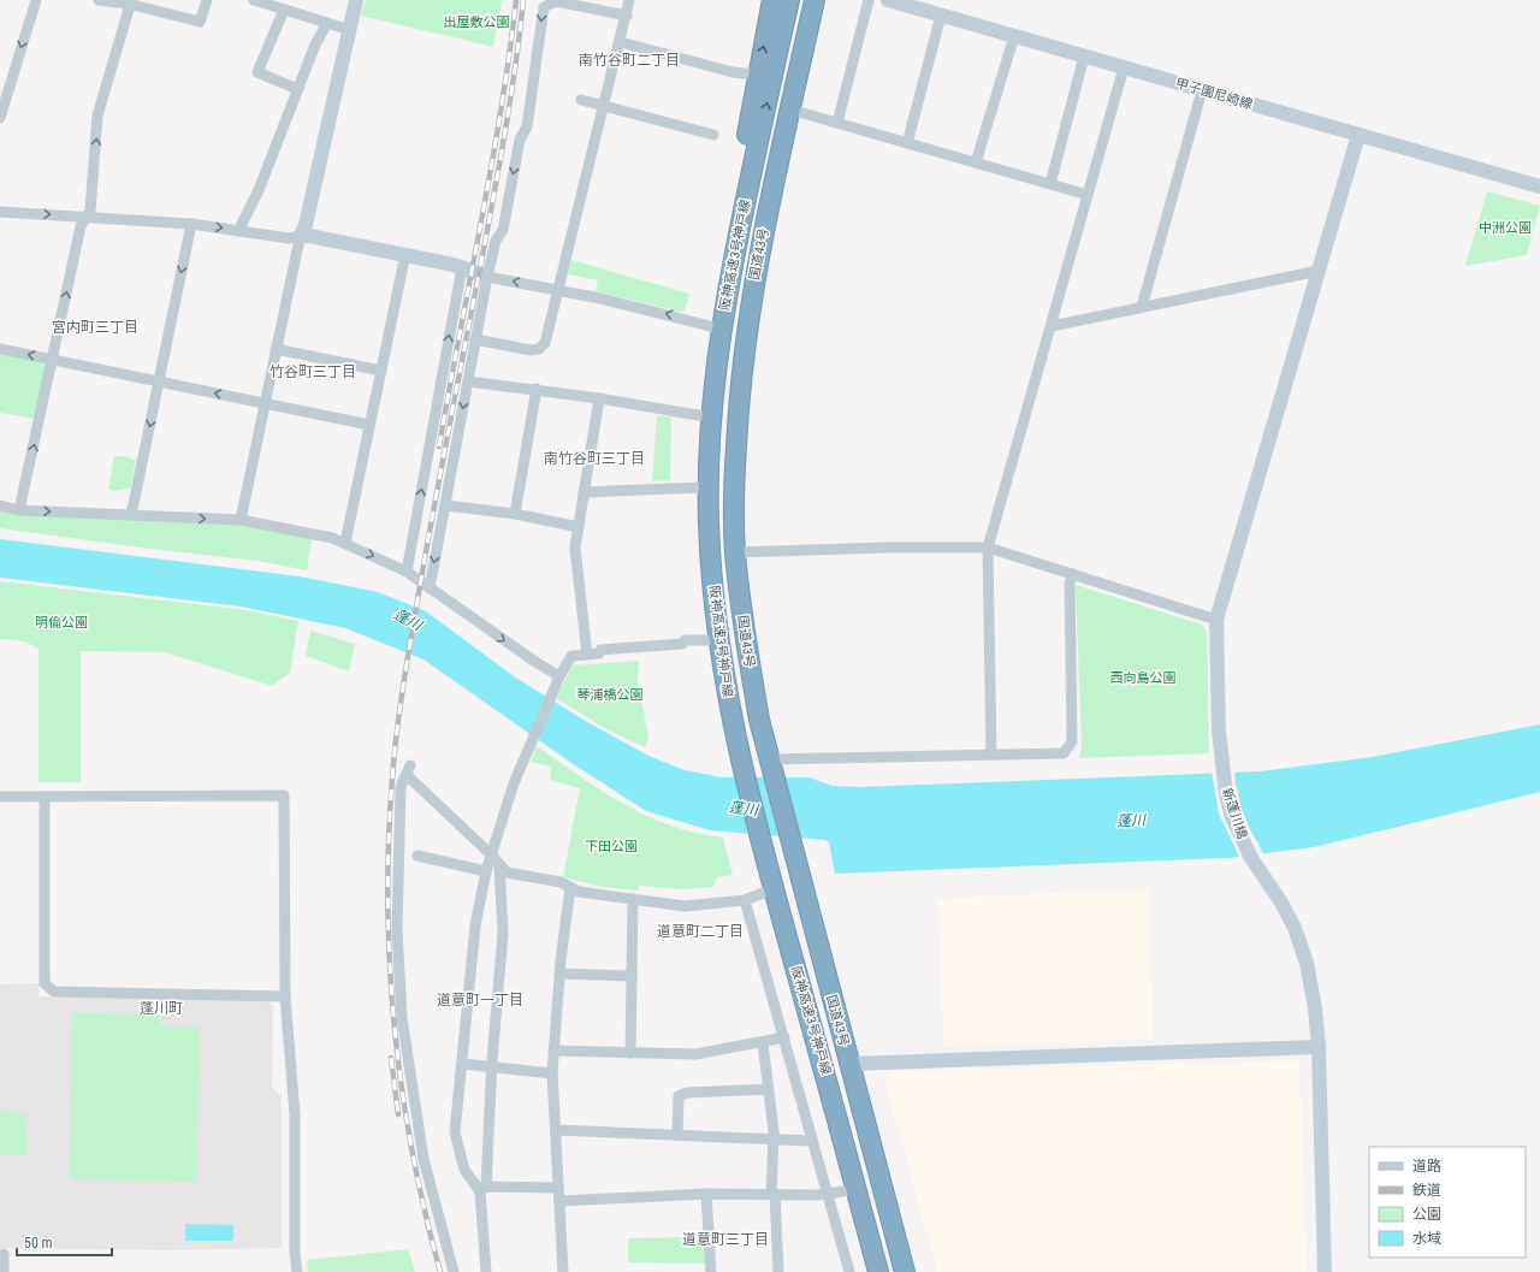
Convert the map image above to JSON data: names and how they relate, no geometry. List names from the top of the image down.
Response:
{
  "streets": {
    "highway": ["国道43号", "阪神高速3号神戸線"],
    "street": ["甲子園尼崎線", "新蓬川橋"]
  },
  "crossings": [
    ["甲子園尼崎線", "新蓬川橋"],
    ["国道43号", "阪神高速3号神戸線"]
  ],
  "districts": [
    "南竹谷町二丁目",
    "宮内町三丁目",
    "竹谷町三丁目",
    "南竹谷町三丁目",
    "道意町二丁目",
    "道意町一丁目",
    "蓬川町",
    "道意町三丁目"
  ],
  "water": ["蓬川"],
  "parks": [
    "出屋敷公園",
    "中洲公園",
    "明倫公園",
    "西向島公園",
    "琴浦橋公園",
    "下田公園"
  ],
  "legend": [
    "道路",
    "鉄道",
    "公園",
    "水域"
  ],
  "scale_bar": "50 m"
}
